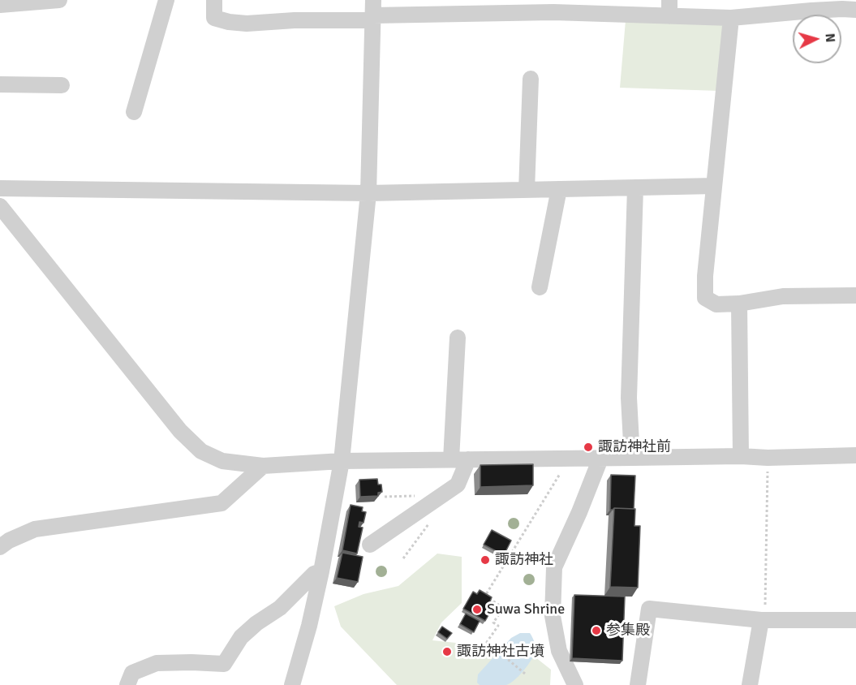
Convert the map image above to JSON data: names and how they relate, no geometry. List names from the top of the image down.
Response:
{
  "places": [
    "諏訪神社前",
    "諏訪神社",
    "Suwa Shrine",
    "参集殿",
    "諏訪神社古墳"
  ],
  "north": "right"
}
